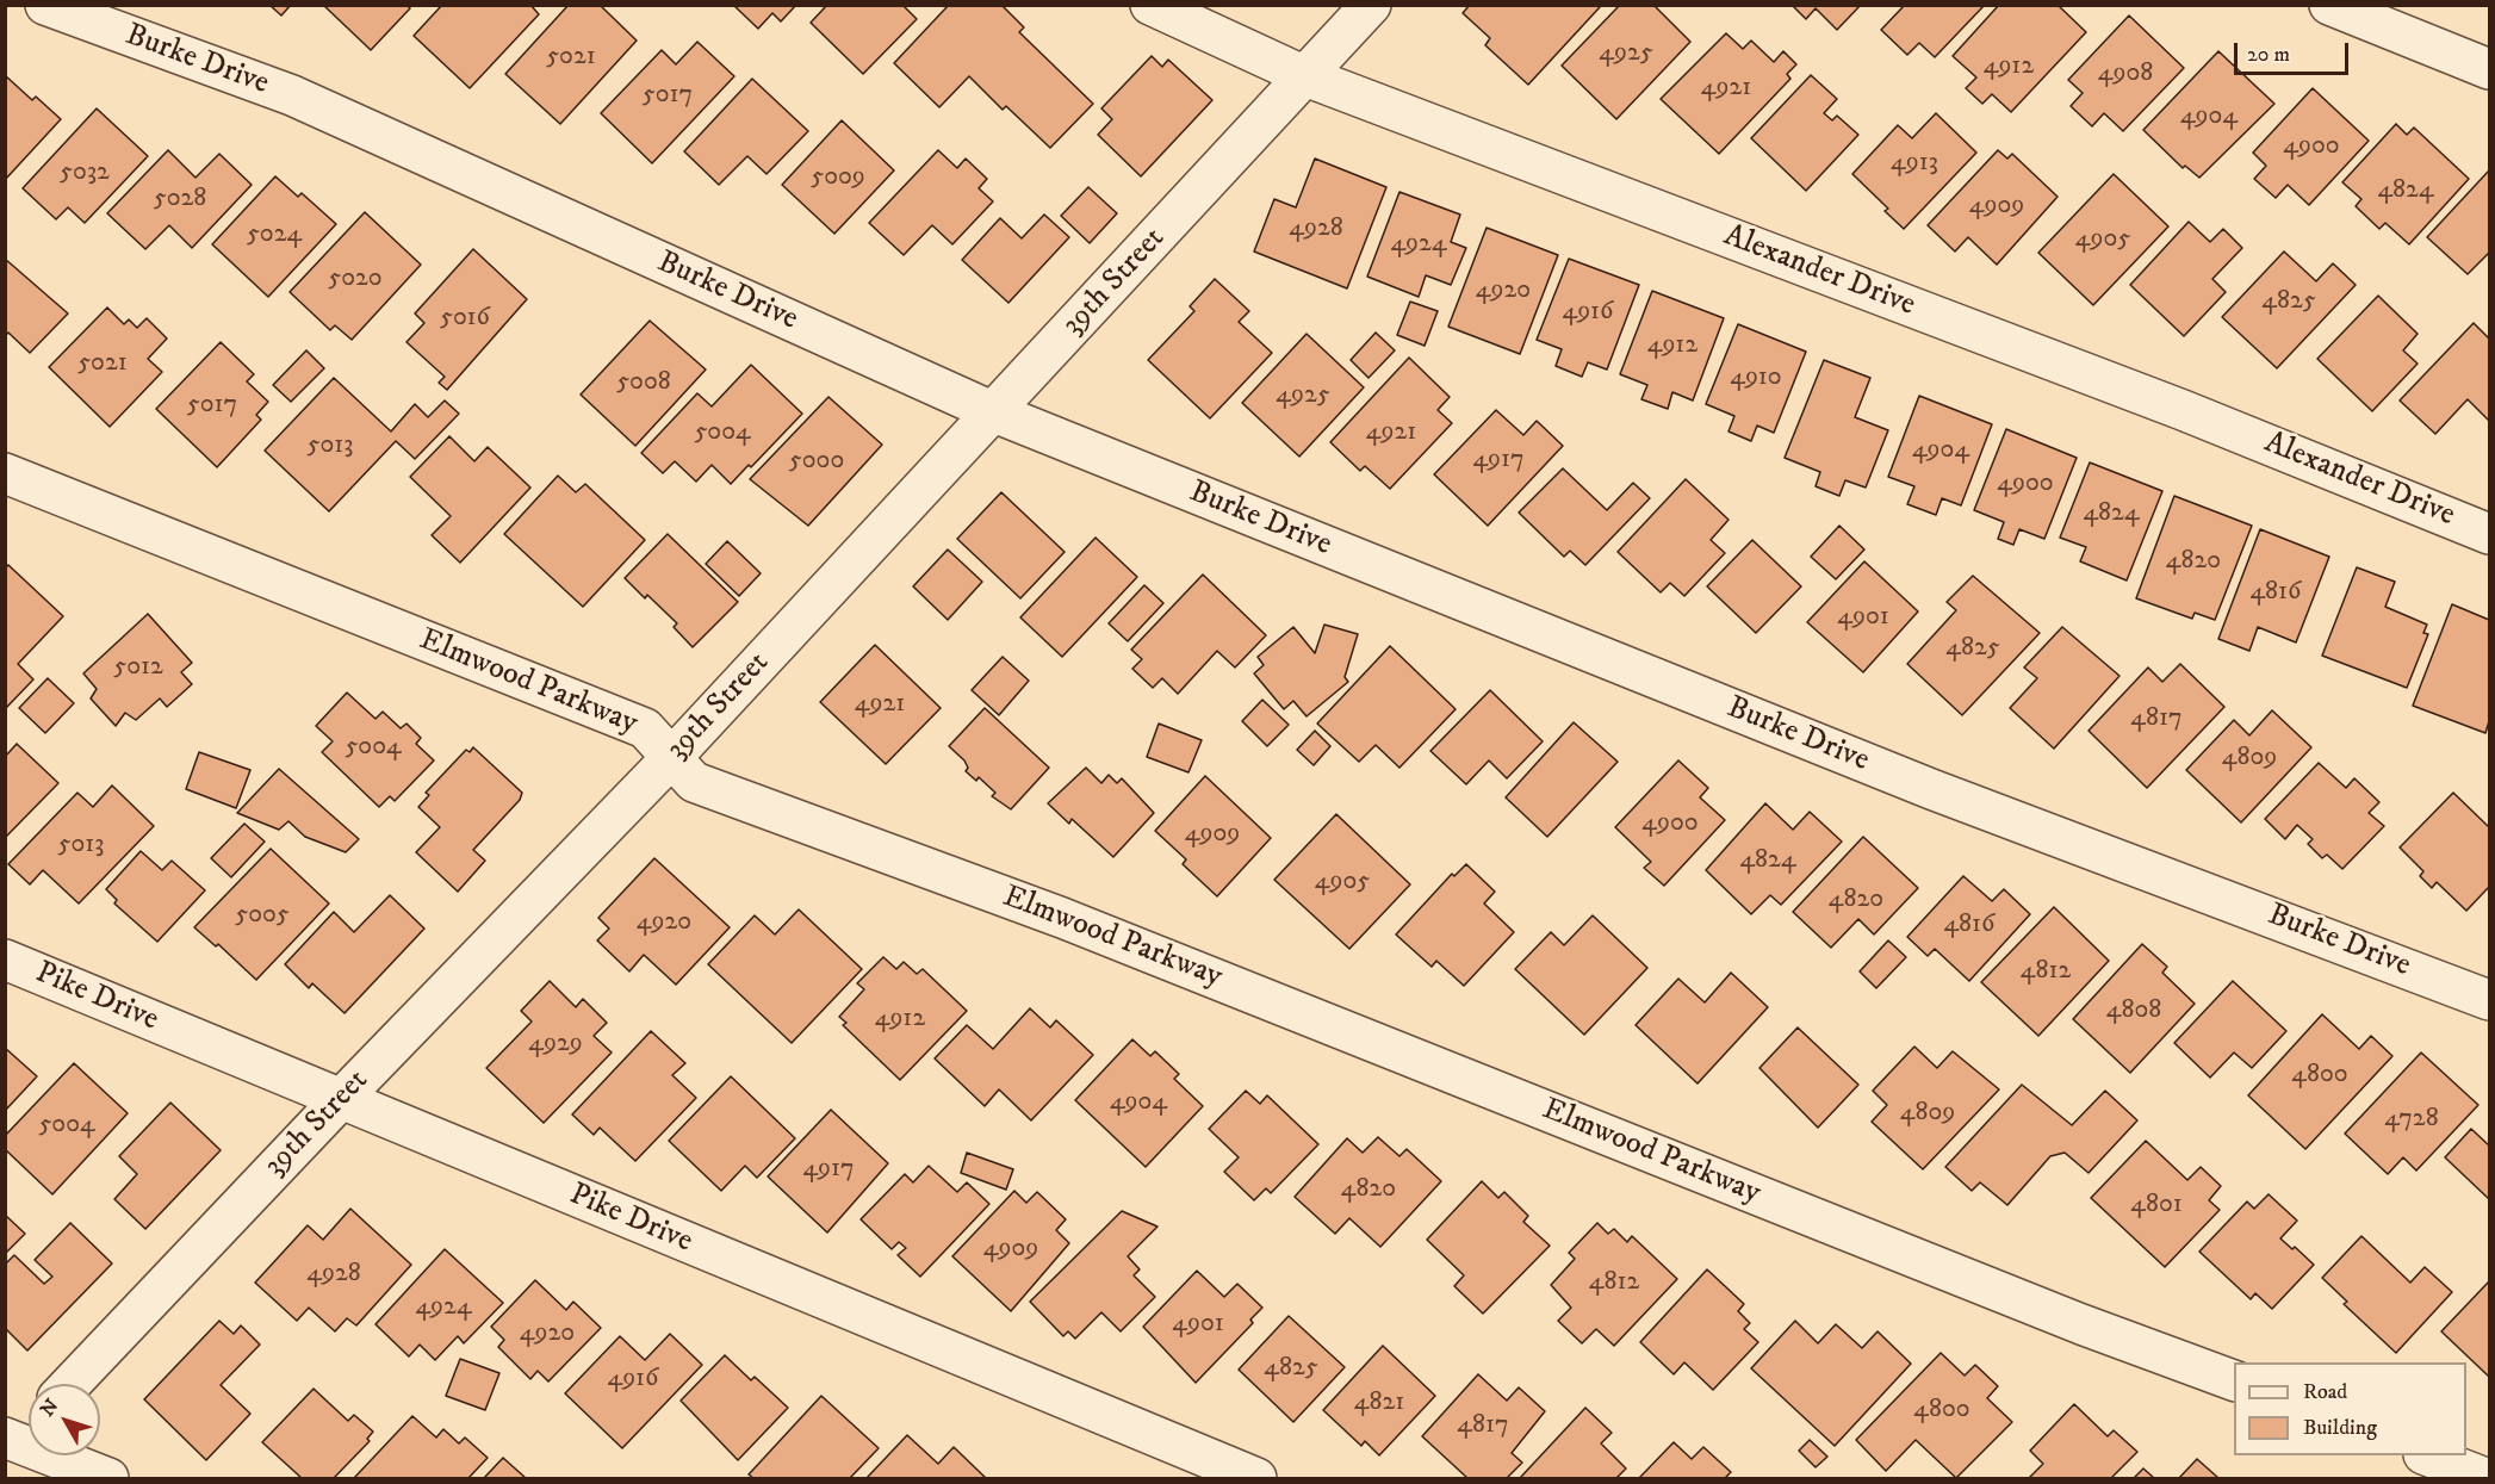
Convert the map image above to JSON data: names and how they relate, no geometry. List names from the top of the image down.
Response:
{
  "streets": {
    "street": [
      "Burke Drive",
      "Alexander Drive",
      "39th Street",
      "Elmwood Parkway",
      "Pike Drive"
    ]
  },
  "crossings": [
    ["Burke Drive", "39th Street"],
    ["Alexander Drive", "39th Street"],
    ["39th Street", "Elmwood Parkway"],
    ["39th Street", "Pike Drive"]
  ],
  "house_numbers": [
    "4925",
    "5021",
    "4912",
    "4908",
    "4921",
    "5017",
    "4904",
    "4900",
    "4913",
    "5032",
    "5009",
    "4824",
    "5028",
    "4909",
    "4928",
    "5024",
    "4905",
    "4924",
    "5020",
    "4920",
    "4825",
    "4916",
    "5016",
    "4912",
    "5021",
    "4910",
    "5008",
    "4925",
    "5017",
    "5004",
    "4921",
    "5013",
    "4904",
    "4917",
    "5000",
    "4900",
    "4824",
    "4820",
    "4816",
    "4901",
    "4825",
    "5012",
    "4921",
    "4817",
    "5004",
    "4809",
    "4900",
    "4909",
    "5013",
    "4824",
    "4905",
    "4820",
    "5005",
    "4920",
    "4816",
    "4812",
    "4808",
    "4912",
    "4929",
    "4800",
    "4904",
    "4809",
    "4728",
    "5004",
    "4917",
    "4820",
    "4801",
    "4909",
    "4928",
    "4812",
    "4924",
    "4901",
    "4920",
    "4825",
    "4916",
    "4821",
    "4800",
    "4817"
  ],
  "legend": ["Road", "Building"],
  "scale_bar": "20 m",
  "north": "top left"
}
